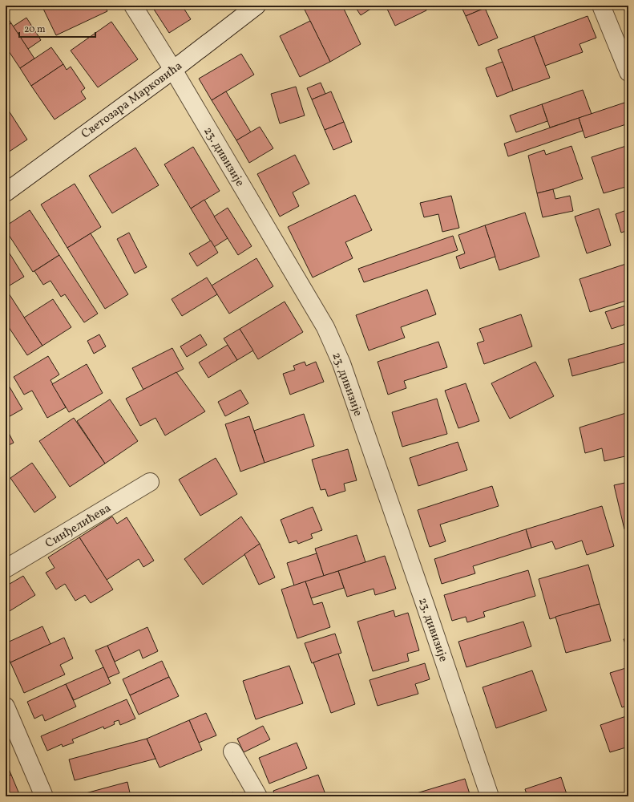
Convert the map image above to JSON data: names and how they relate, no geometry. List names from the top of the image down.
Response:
{
  "streets": {
    "street": ["Светозара Марковића", "23. дивизије", "Синђелићева"]
  },
  "crossings": [
    ["Светозара Марковића", "23. дивизије"]
  ],
  "scale_bar": "20 m"
}
